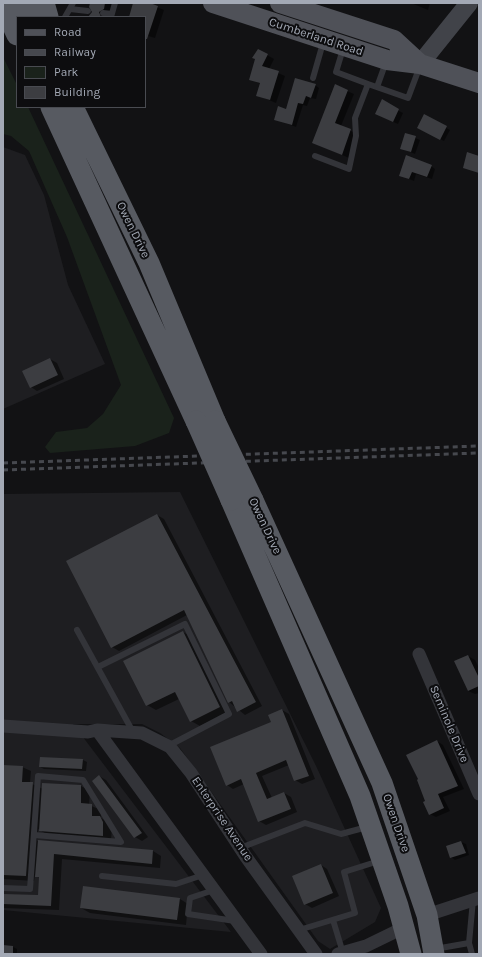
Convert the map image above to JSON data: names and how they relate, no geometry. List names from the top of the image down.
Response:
{
  "streets": {
    "highway": ["Owen Drive"],
    "main road": ["Cumberland Road"],
    "street": ["Seminole Drive", "Enterprise Avenue"]
  },
  "legend": [
    "Road",
    "Railway",
    "Park",
    "Building"
  ]
}
